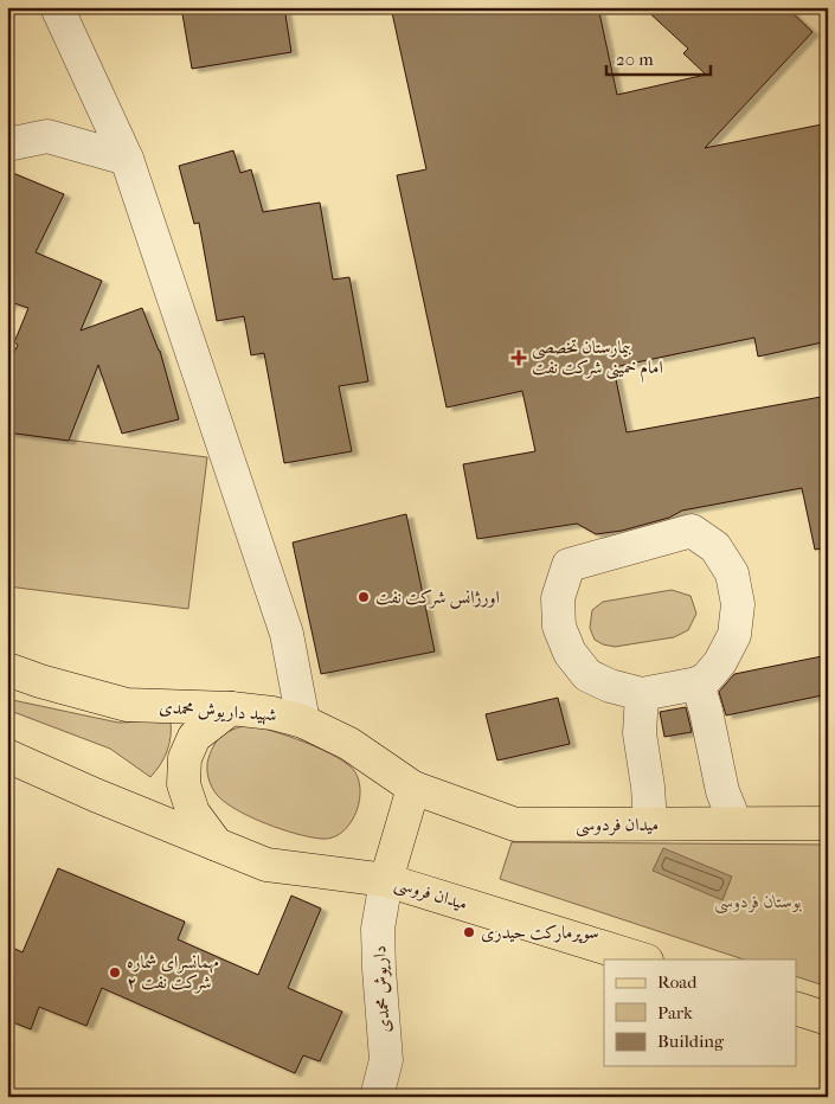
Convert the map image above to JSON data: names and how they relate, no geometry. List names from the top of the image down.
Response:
{
  "streets": {
    "main road": ["شهید داریوش محمدی", "میدان فردوسی", "میدان فروسی"],
    "street": ["داریوش محمدی"]
  },
  "crossings": [
    ["شهید داریوش محمدی", "میدان فردوسی"],
    ["میدان فروسی", "داریوش محمدی"]
  ],
  "parks": ["بوستان فردوسی"],
  "places": {
    "health": ["بیمارستان تخصصی امام خمینی شرکت نفت"],
    "other": ["اورژانس شرکت نفت", "سوپرمارکت حیدری", "مهمانسرای شماره ۲ شرکت نفت"]
  },
  "legend": ["Road", "Park", "Building"],
  "scale_bar": "20 m"
}
